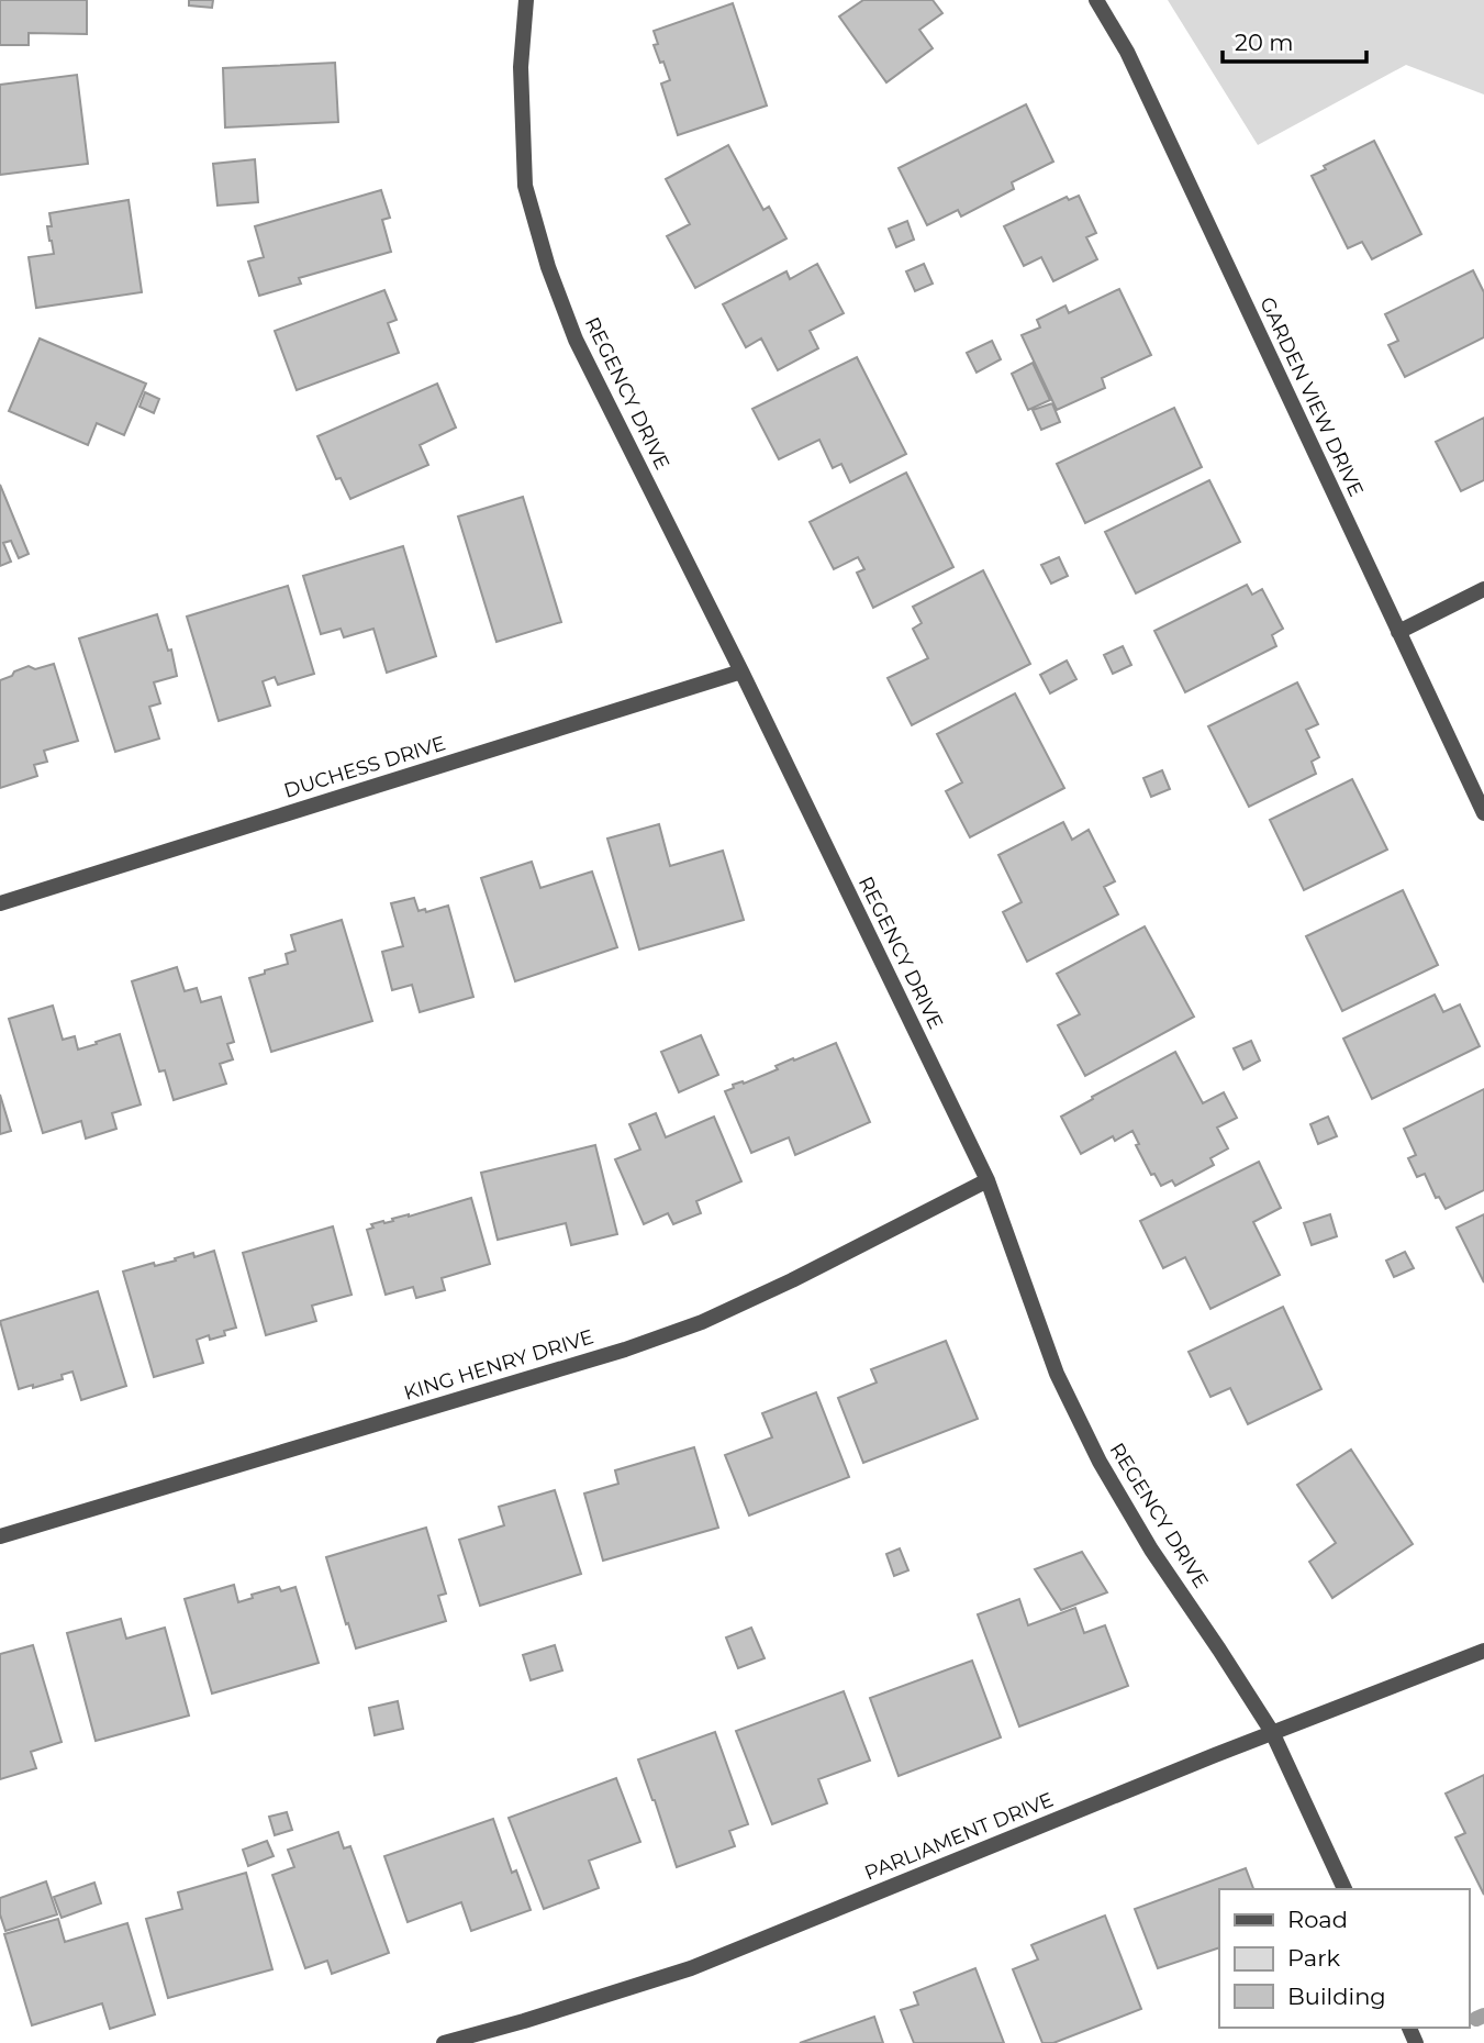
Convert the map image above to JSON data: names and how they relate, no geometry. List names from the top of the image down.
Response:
{
  "streets": {
    "street": [
      "REGENCY DRIVE",
      "GARDEN VIEW DRIVE",
      "DUCHESS DRIVE",
      "KING HENRY DRIVE",
      "PARLIAMENT DRIVE"
    ]
  },
  "crossings": [
    ["REGENCY DRIVE", "DUCHESS DRIVE"],
    ["REGENCY DRIVE", "KING HENRY DRIVE"],
    ["REGENCY DRIVE", "PARLIAMENT DRIVE"]
  ],
  "legend": ["Road", "Park", "Building"],
  "scale_bar": "20 m"
}
